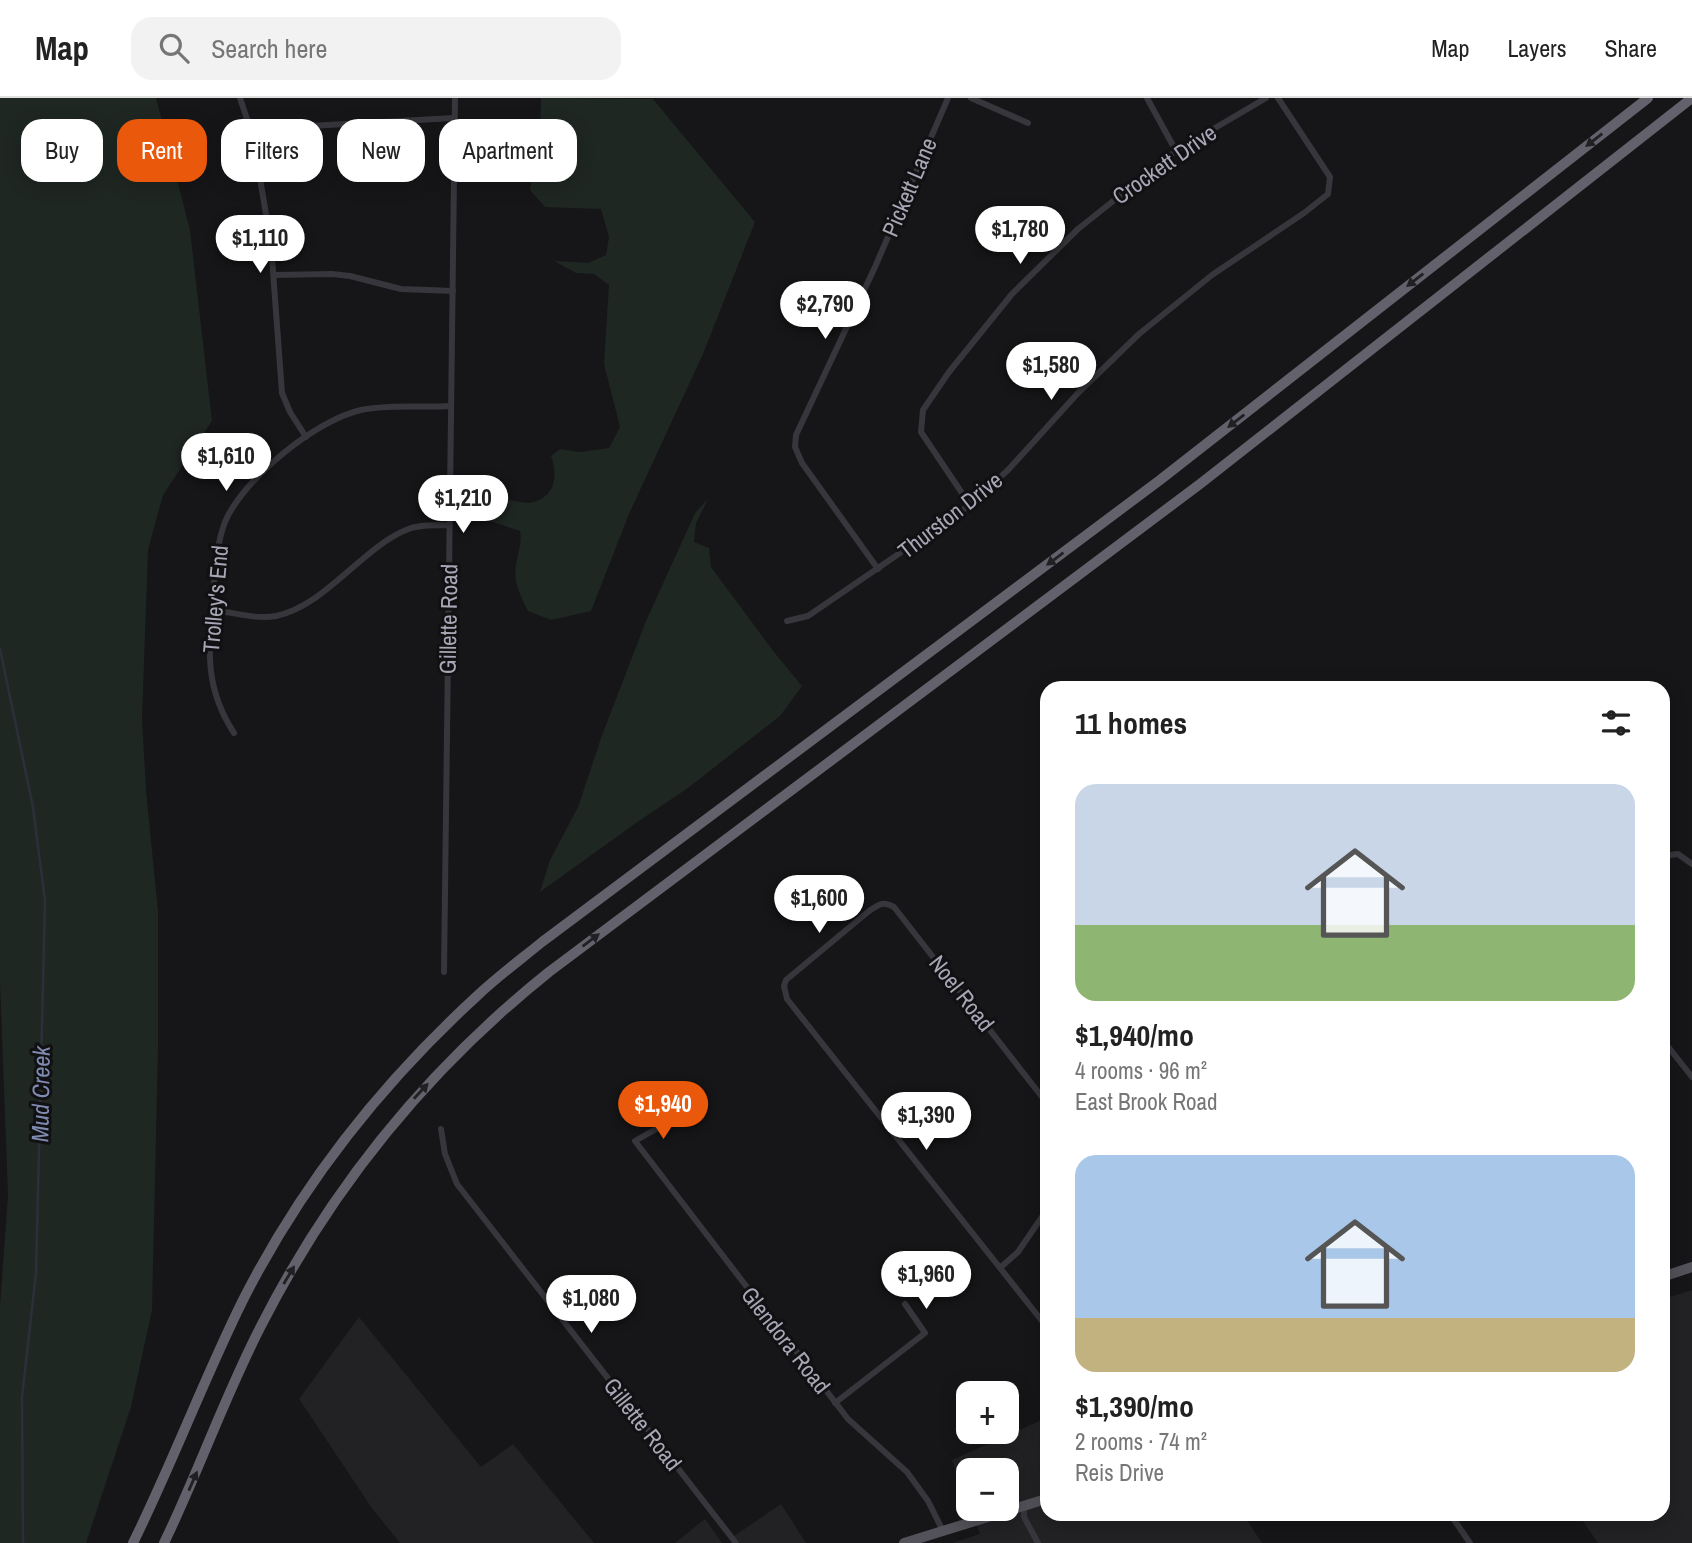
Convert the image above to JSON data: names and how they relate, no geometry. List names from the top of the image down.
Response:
{
  "streets": {
    "street": [
      "Crockett Drive",
      "Pickett Lane",
      "Thurston Drive",
      "Trolley's End",
      "Gillette Road",
      "Noel Road",
      "Glendora Road"
    ]
  },
  "crossings": [
    ["Crockett Drive", "Thurston Drive"],
    ["Pickett Lane", "Thurston Drive"],
    ["Trolley's End", "Gillette Road"]
  ],
  "water": ["Mud Creek"],
  "page": {
    "header": "Map",
    "search": "Search here",
    "nav": ["Map", "Layers", "Share"],
    "chip": [
      "Buy",
      "Rent",
      "Filters",
      "New",
      "Apartment"
    ],
    "price": [
      "$1,780",
      "$1,110",
      "$2,790",
      "$1,580",
      "$1,610",
      "$1,210",
      "$1,600",
      "$1,940",
      "$1,390",
      "$1,960",
      "$1,080"
    ],
    "heading": "11 homes",
    "list": [
      {
        "name": "$1,940/mo",
        "note": "4 rooms · 96 m² · East Brook Road"
      },
      {
        "name": "$1,390/mo",
        "note": "2 rooms · 74 m² · Reis Drive"
      }
    ],
    "map_buttons": ["+", "−"]
  }
}
